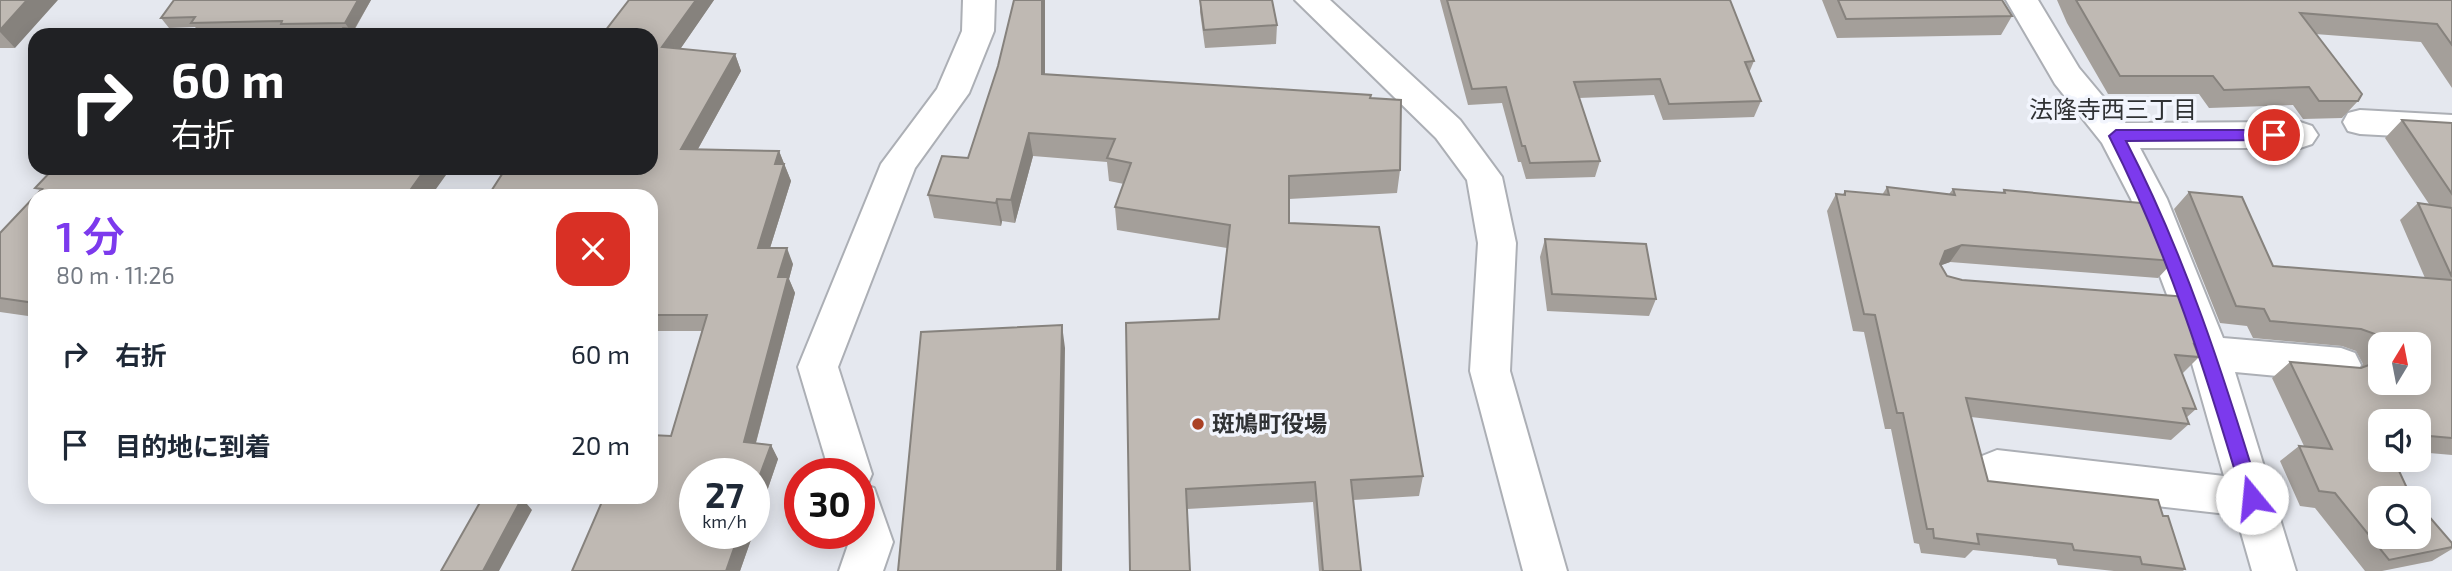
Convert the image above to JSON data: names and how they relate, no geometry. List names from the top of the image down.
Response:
{
  "districts": ["法隆寺西三丁目"],
  "places": ["斑鳩町役場"],
  "north": "top",
  "page": {
    "turn": ["60 m", "右折"],
    "heading": ["1 分", "80 m · 11:26"],
    "list": [
      {
        "name": "右折",
        "value": "60 m"
      },
      {
        "name": "目的地に到着",
        "value": "20 m"
      }
    ],
    "speed": "27 km/h",
    "limit": "30"
  }
}
